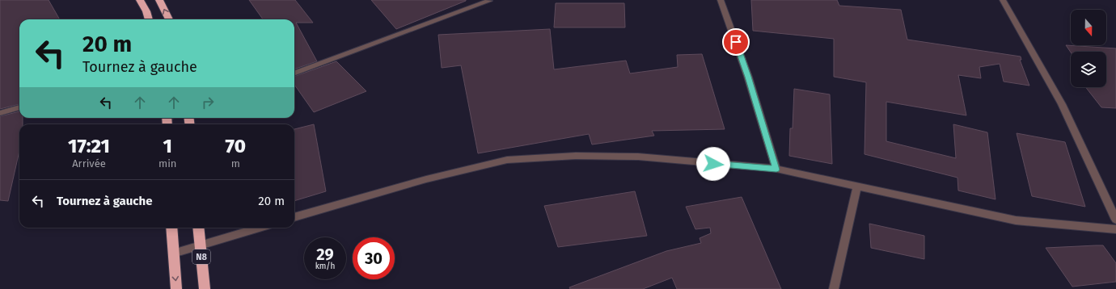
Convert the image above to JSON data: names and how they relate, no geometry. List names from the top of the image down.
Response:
{
  "streets": {
    "highway": ["N8"]
  },
  "north": "bottom",
  "page": {
    "turn": ["20 m", "Tournez à gauche"],
    "eta": [
      "17:21",
      "Arrivée",
      "1",
      "min",
      "70",
      "m"
    ],
    "list": [
      {
        "name": "Tournez à gauche",
        "value": "20 m"
      }
    ],
    "speed": "29 km/h",
    "limit": "30"
  }
}
